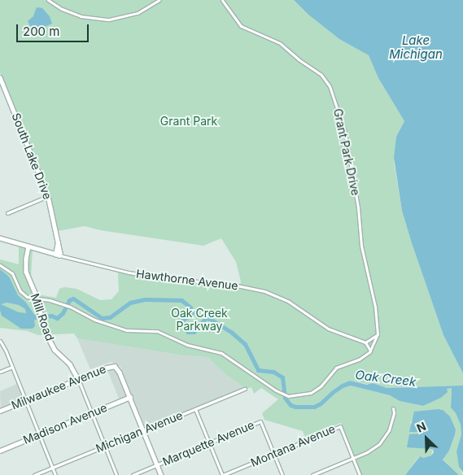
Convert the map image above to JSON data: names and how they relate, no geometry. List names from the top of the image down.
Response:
{
  "streets": {
    "street": [
      "Grant Park Drive",
      "South Lake Drive",
      "Hawthorne Avenue",
      "Mill Road",
      "Milwaukee Avenue",
      "Madison Avenue",
      "Michigan Avenue",
      "Marquette Avenue",
      "Montana Avenue"
    ]
  },
  "crossings": [
    ["South Lake Drive", "Hawthorne Avenue"],
    ["Hawthorne Avenue", "Mill Road"],
    ["Mill Road", "Milwaukee Avenue"],
    ["Milwaukee Avenue", "Madison Avenue"],
    ["Marquette Avenue", "Montana Avenue"]
  ],
  "water": ["Lake Michigan", "Oak Creek"],
  "parks": ["Grant Park", "Oak Creek Parkway"],
  "scale_bar": "200 m",
  "north": "top left"
}
